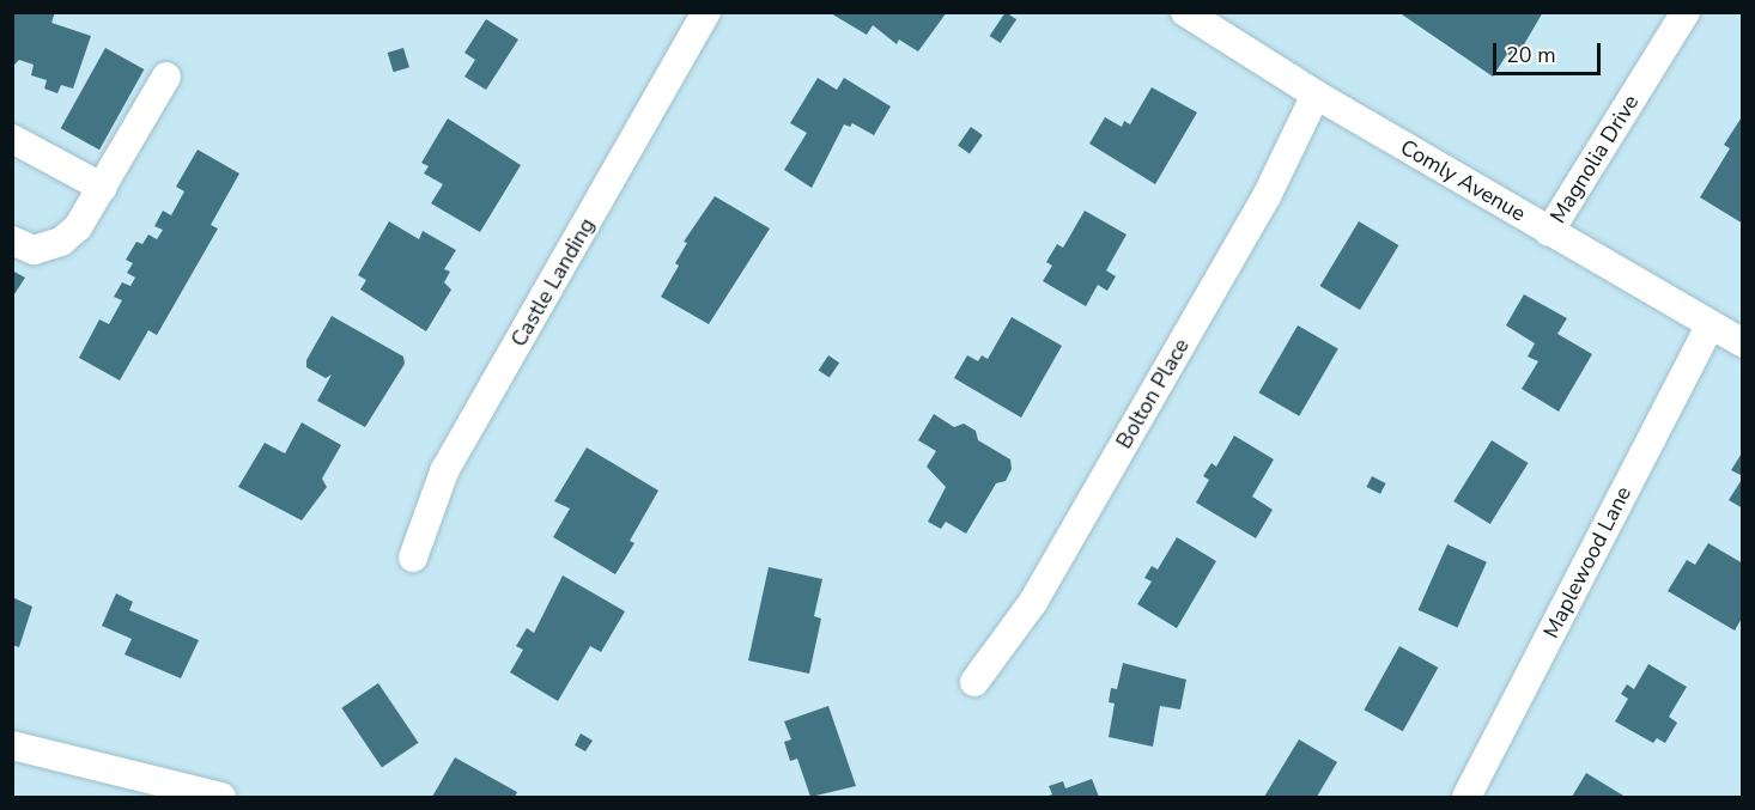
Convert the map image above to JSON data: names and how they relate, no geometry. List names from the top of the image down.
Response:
{
  "streets": {
    "street": [
      "Magnolia Drive",
      "Comly Avenue",
      "Castle Landing",
      "Bolton Place",
      "Maplewood Lane"
    ]
  },
  "crossings": [
    ["Magnolia Drive", "Comly Avenue"],
    ["Comly Avenue", "Bolton Place"],
    ["Comly Avenue", "Maplewood Lane"]
  ],
  "scale_bar": "20 m"
}
